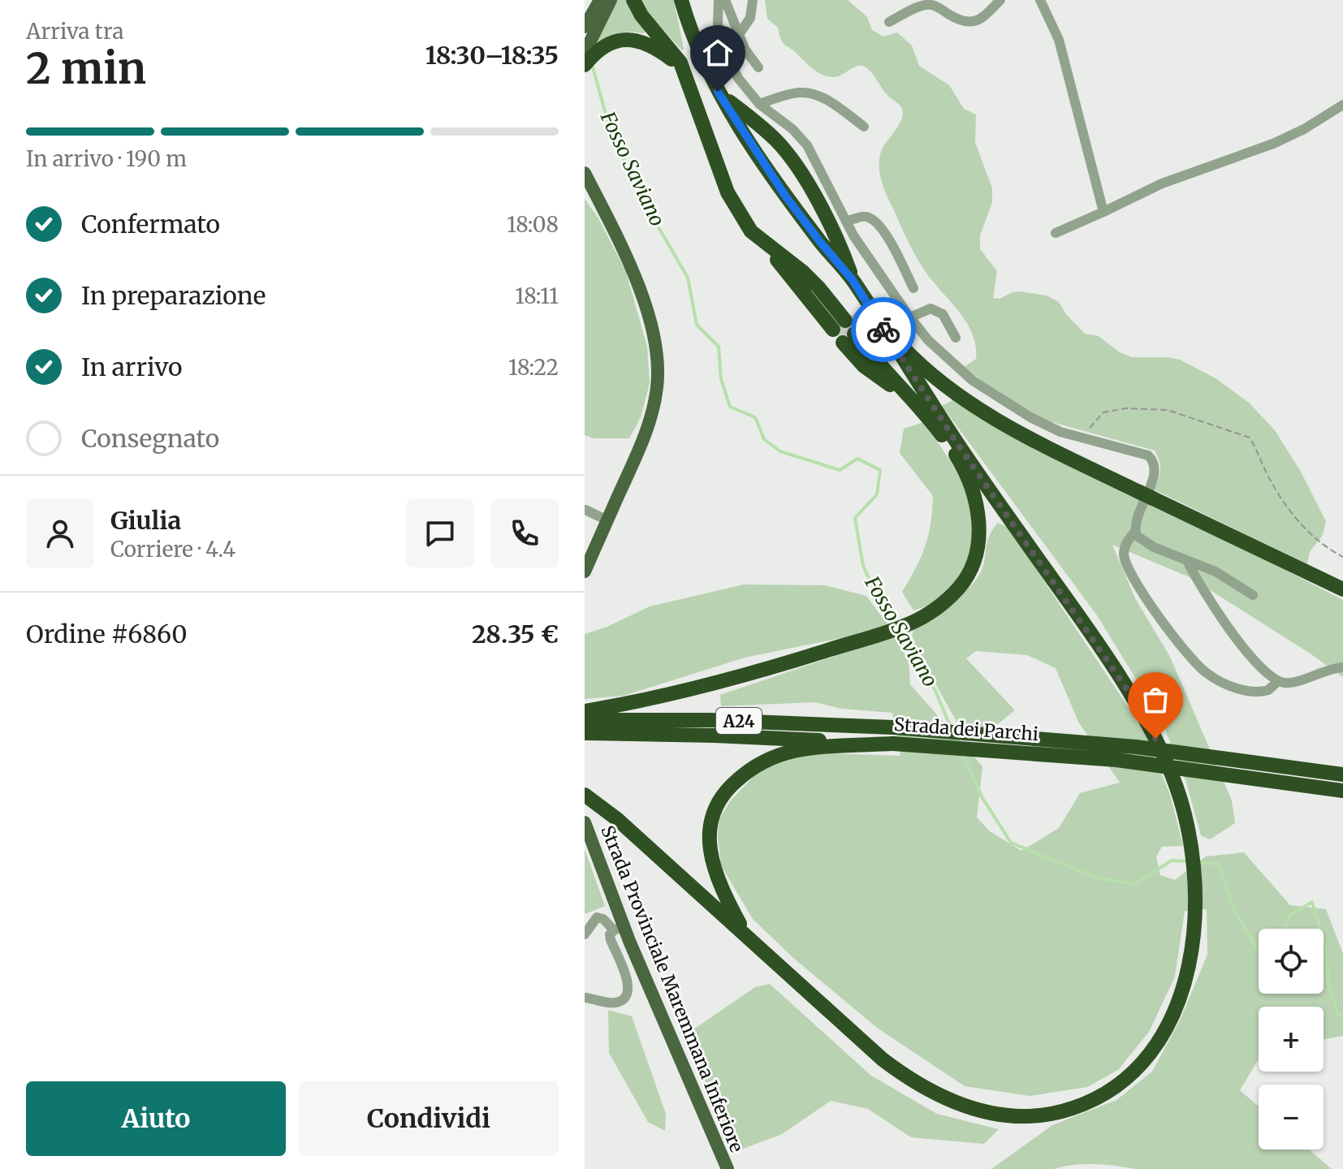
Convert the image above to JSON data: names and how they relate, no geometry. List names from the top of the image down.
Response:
{
  "streets": {
    "highway": ["A24", "Strada dei Parchi"],
    "main road": ["Strada Provinciale Maremmana Inferiore"]
  },
  "water": ["Fosso Saviano"],
  "page": {
    "heading": ["2 min", "Arriva tra", "18:30–18:35"],
    "panel": [
      "Giulia",
      "Corriere · 4.4",
      "Ordine #6860",
      "28.35 €"
    ],
    "bar": "In arrivo · 190 m",
    "list": [
      ["Confermato", "18:08"],
      ["In preparazione", "18:11"],
      ["In arrivo", "18:22"],
      "Consegnato"
    ],
    "map_buttons": ["+", "−"],
    "buttons": ["Aiuto", "Condividi"]
  }
}
